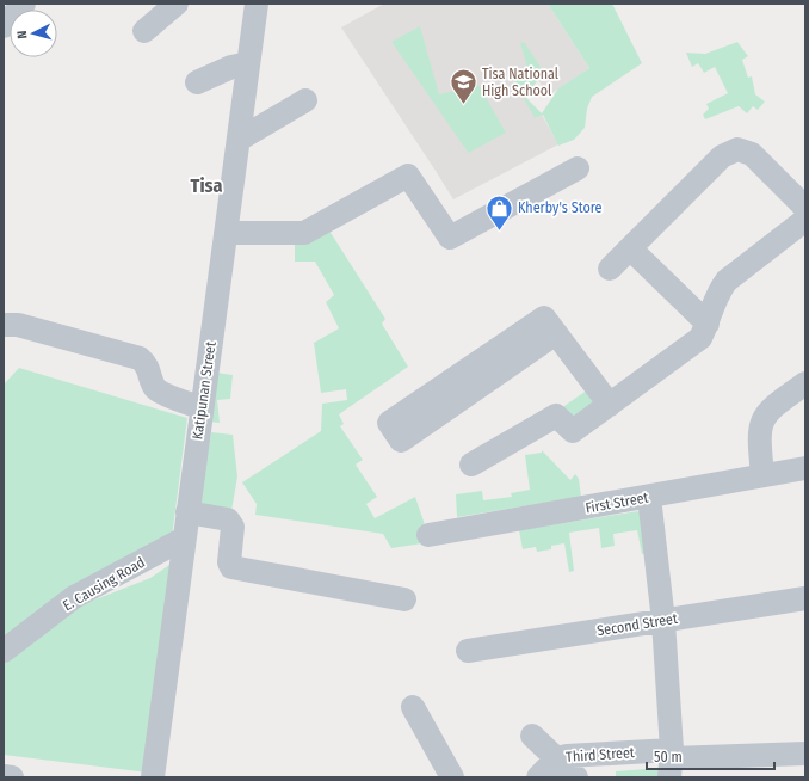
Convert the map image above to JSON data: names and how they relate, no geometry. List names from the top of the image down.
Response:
{
  "streets": {
    "street": [
      "Katipunan Street",
      "First Street",
      "E. Causing Road",
      "Second Street",
      "Third Street"
    ]
  },
  "crossings": [
    ["Katipunan Street", "E. Causing Road"]
  ],
  "districts": ["Tisa"],
  "places": {
    "school or university": ["Tisa National High School"],
    "shop": ["Kherby's Store"]
  },
  "scale_bar": "50 m",
  "north": "left"
}
